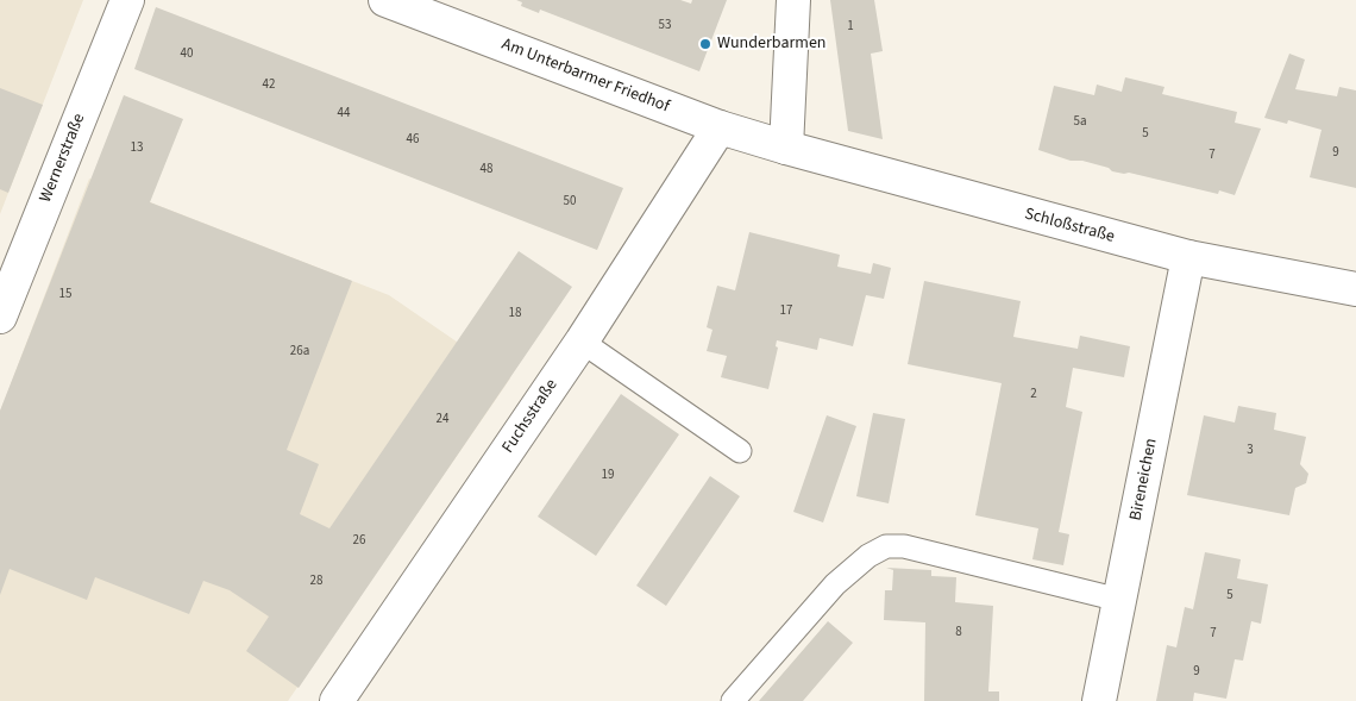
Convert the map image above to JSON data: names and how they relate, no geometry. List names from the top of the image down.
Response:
{
  "streets": {
    "street": [
      "Am Unterbarmer Friedhof",
      "Wernerstraße",
      "Schloßstraße",
      "Fuchsstraße",
      "Bireneichen"
    ]
  },
  "crossings": [
    ["Am Unterbarmer Friedhof", "Schloßstraße"],
    ["Am Unterbarmer Friedhof", "Fuchsstraße"],
    ["Schloßstraße", "Bireneichen"]
  ],
  "places": ["Wunderbarmen"],
  "house_numbers": [
    "53",
    "1",
    "40",
    "42",
    "44",
    "5a",
    "5",
    "46",
    "13",
    "9",
    "7",
    "48",
    "50",
    "15",
    "17",
    "18",
    "26a",
    "2",
    "24",
    "3",
    "19",
    "26",
    "28",
    "5",
    "8",
    "7",
    "9"
  ]
}
